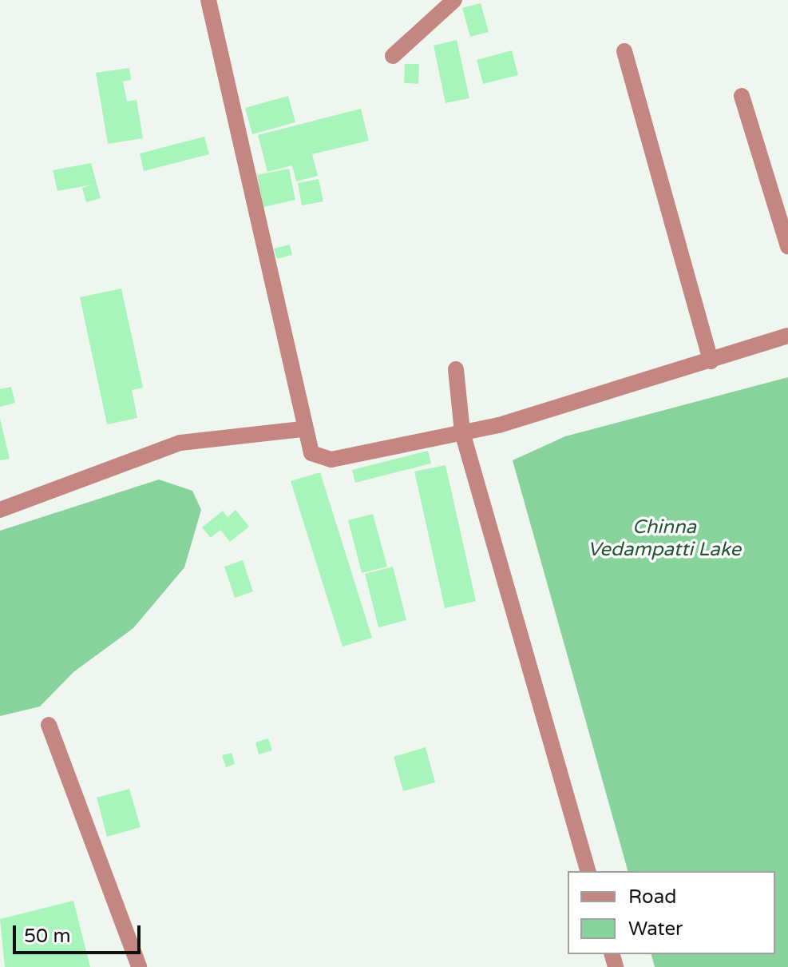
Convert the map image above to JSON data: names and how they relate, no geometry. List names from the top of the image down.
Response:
{
  "water": ["Chinna Vedampatti Lake"],
  "legend": ["Road", "Water"],
  "scale_bar": "50 m"
}
